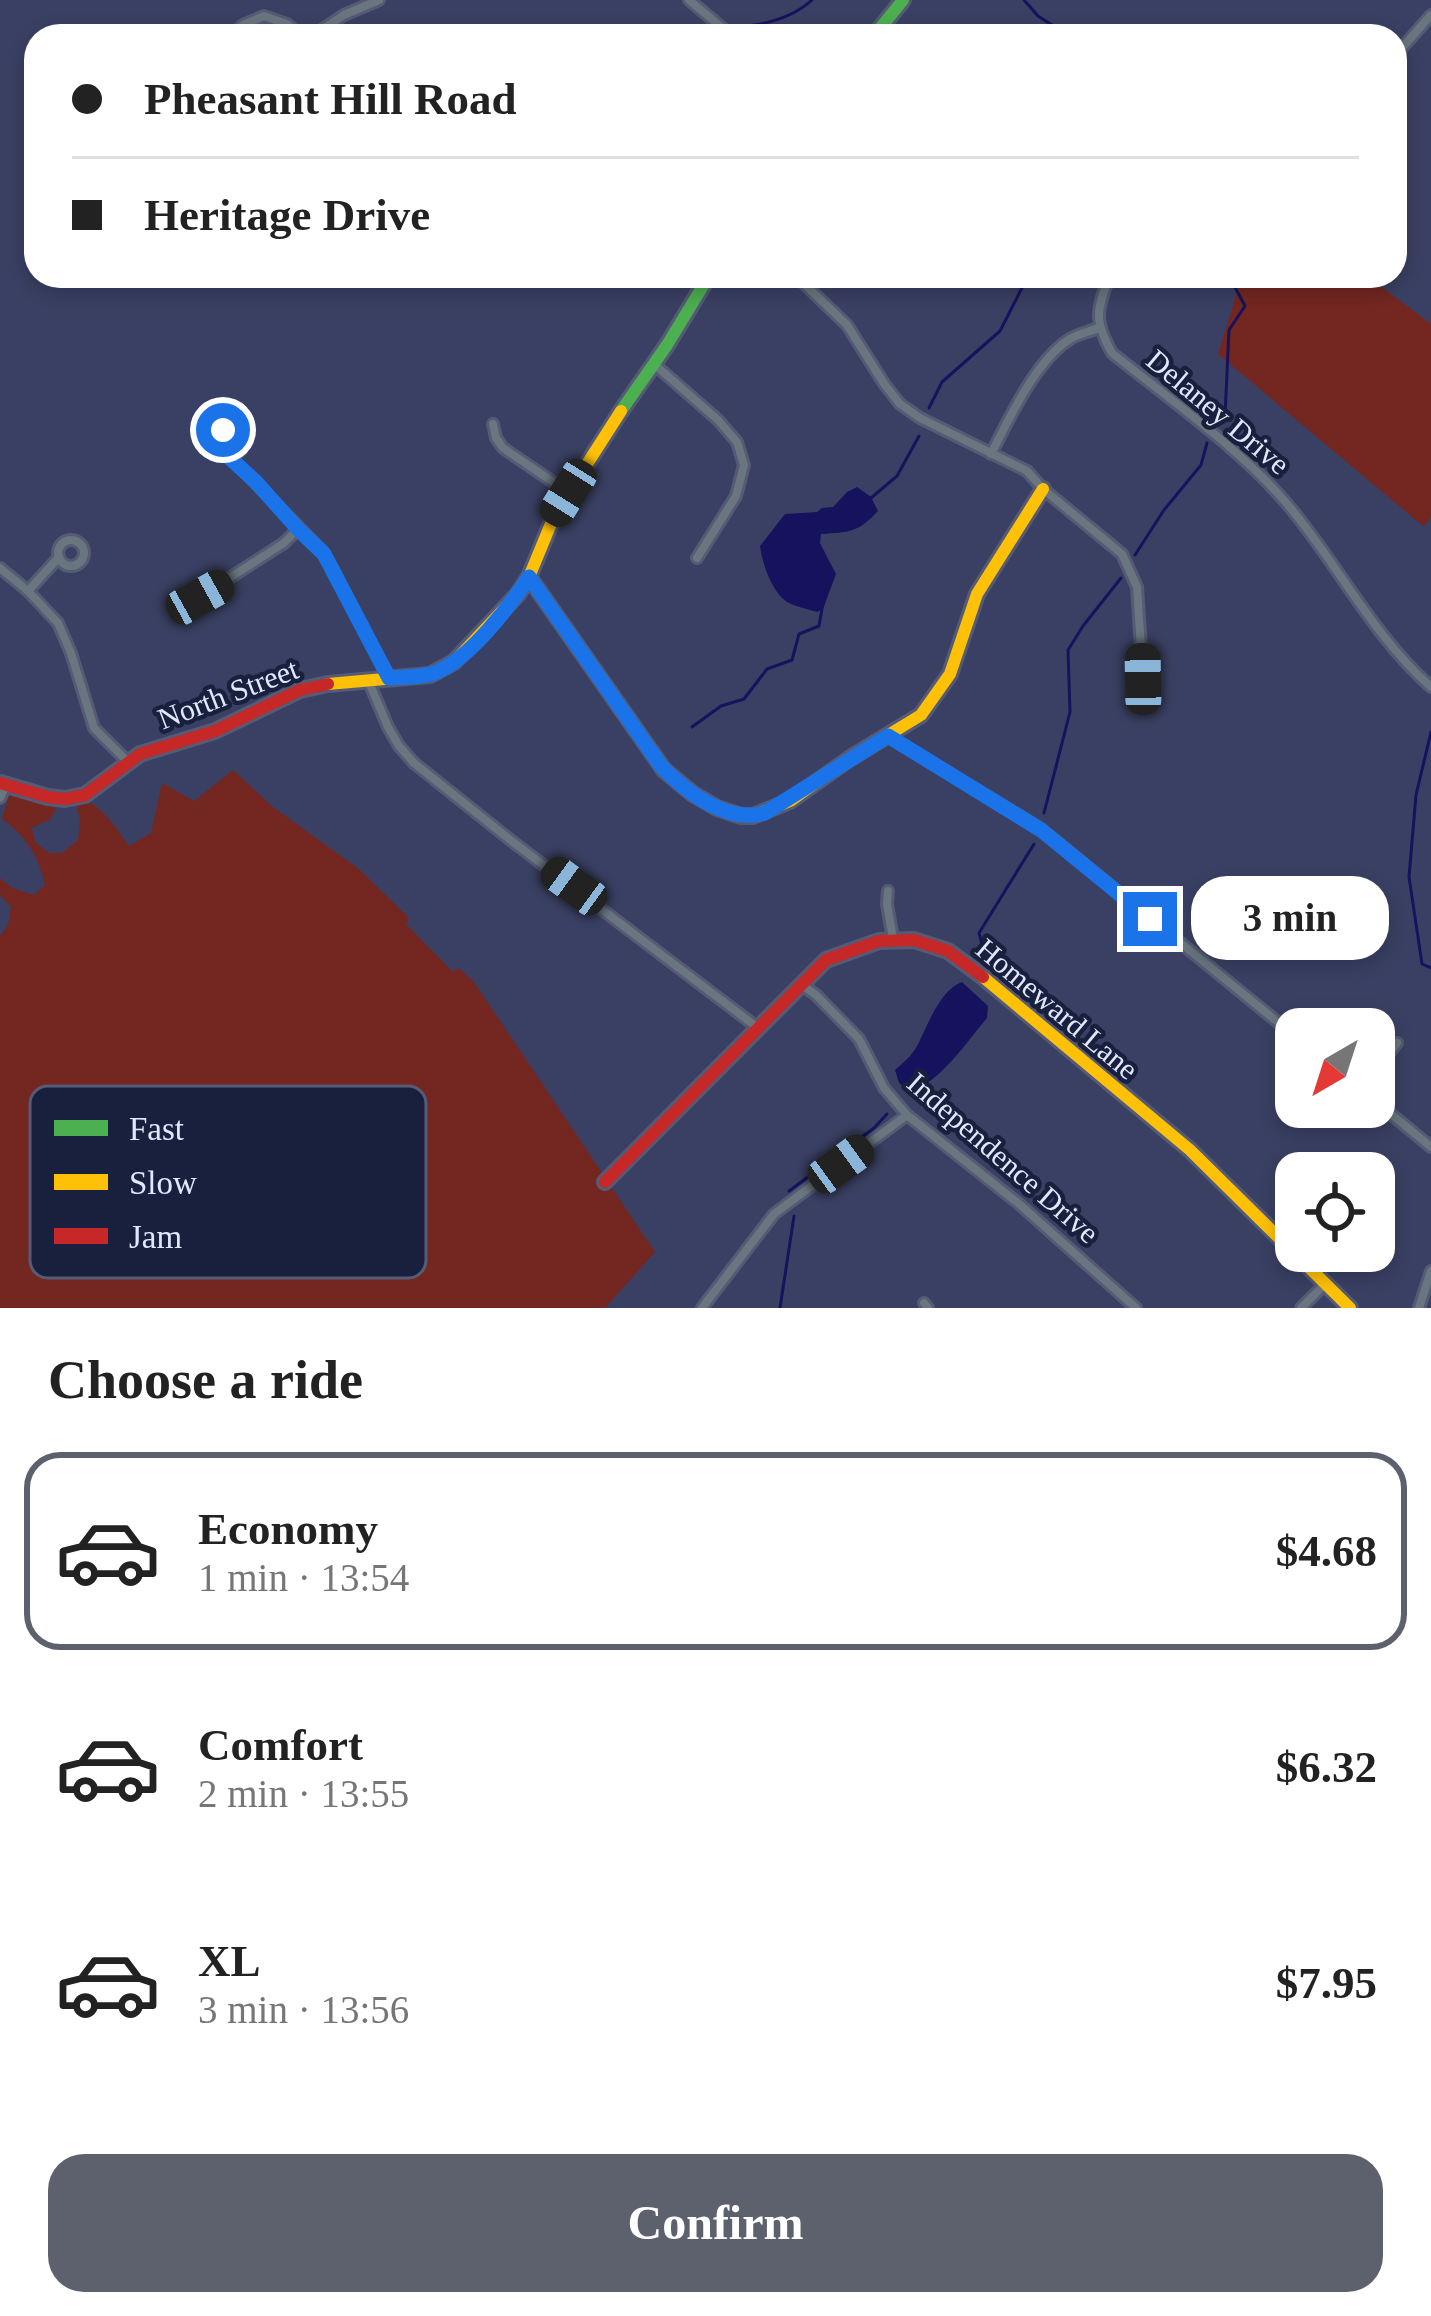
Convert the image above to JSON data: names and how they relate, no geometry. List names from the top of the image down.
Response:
{
  "streets": {
    "street": [
      "Delaney Drive",
      "North Street",
      "Homeward Lane",
      "Independence Drive"
    ]
  },
  "legend": ["Fast", "Slow", "Jam"],
  "north": "bottom left",
  "page": {
    "banner": ["Pheasant Hill Road", "Heritage Drive"],
    "bubble": "3 min",
    "heading": "Choose a ride",
    "list": [
      {
        "name": "Economy",
        "note": "1 min · 13:54",
        "value": "$4.68"
      },
      {
        "name": "Comfort",
        "note": "2 min · 13:55",
        "value": "$6.32"
      },
      {
        "name": "XL",
        "note": "3 min · 13:56",
        "value": "$7.95"
      }
    ],
    "buttons": "Confirm"
  }
}
